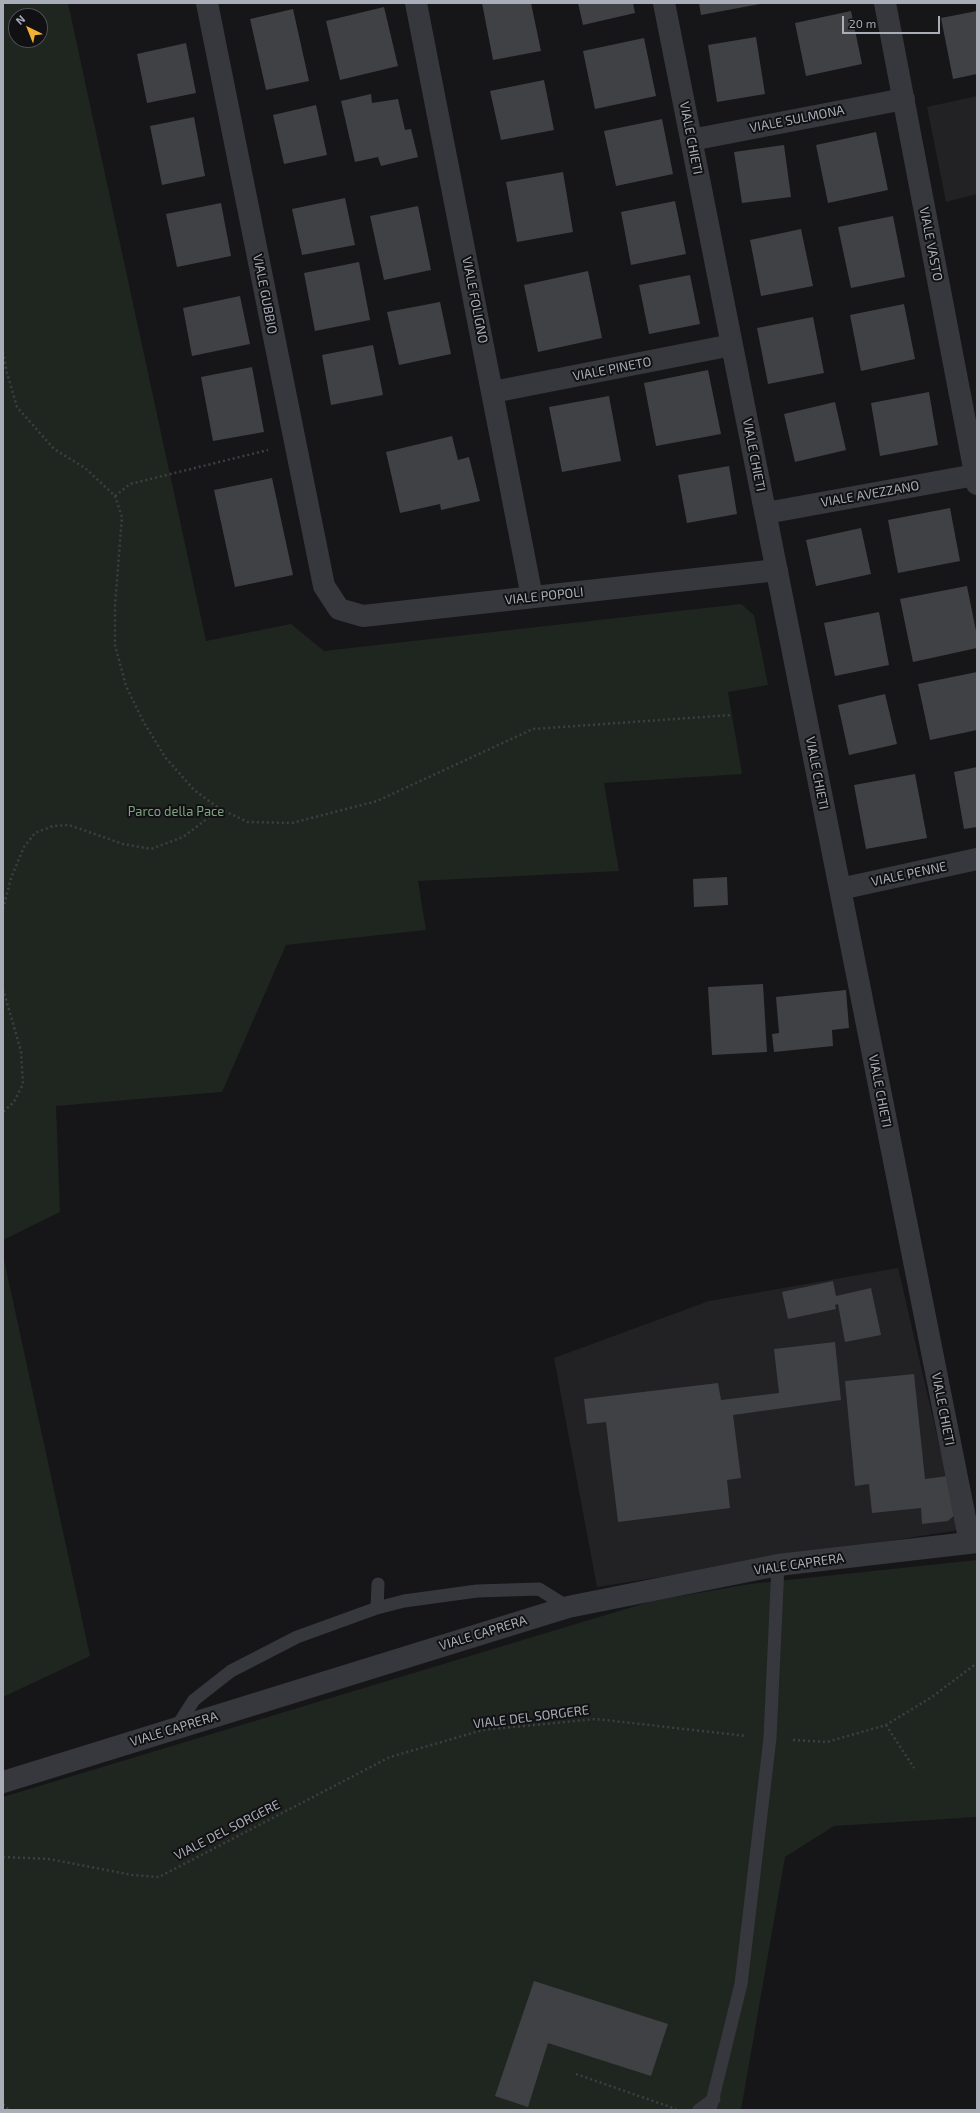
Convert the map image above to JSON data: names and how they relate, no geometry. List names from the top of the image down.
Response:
{
  "streets": {
    "street": [
      "VIALE SULMONA",
      "VIALE CHIETI",
      "VIALE VASTO",
      "VIALE GUBBIO",
      "VIALE FOLIGNO",
      "VIALE PINETO",
      "VIALE AVEZZANO",
      "VIALE POPOLI",
      "VIALE PENNE",
      "VIALE CAPRERA"
    ],
    "path": ["VIALE DEL SORGERE"]
  },
  "crossings": [
    ["VIALE SULMONA", "VIALE CHIETI"],
    ["VIALE SULMONA", "VIALE VASTO"],
    ["VIALE CHIETI", "VIALE PINETO"],
    ["VIALE CHIETI", "VIALE AVEZZANO"],
    ["VIALE CHIETI", "VIALE POPOLI"],
    ["VIALE CHIETI", "VIALE PENNE"],
    ["VIALE CHIETI", "VIALE CAPRERA"],
    ["VIALE VASTO", "VIALE AVEZZANO"],
    ["VIALE GUBBIO", "VIALE POPOLI"],
    ["VIALE FOLIGNO", "VIALE PINETO"],
    ["VIALE FOLIGNO", "VIALE POPOLI"]
  ],
  "parks": ["Parco della Pace"],
  "scale_bar": "20 m",
  "north": "top left"
}
